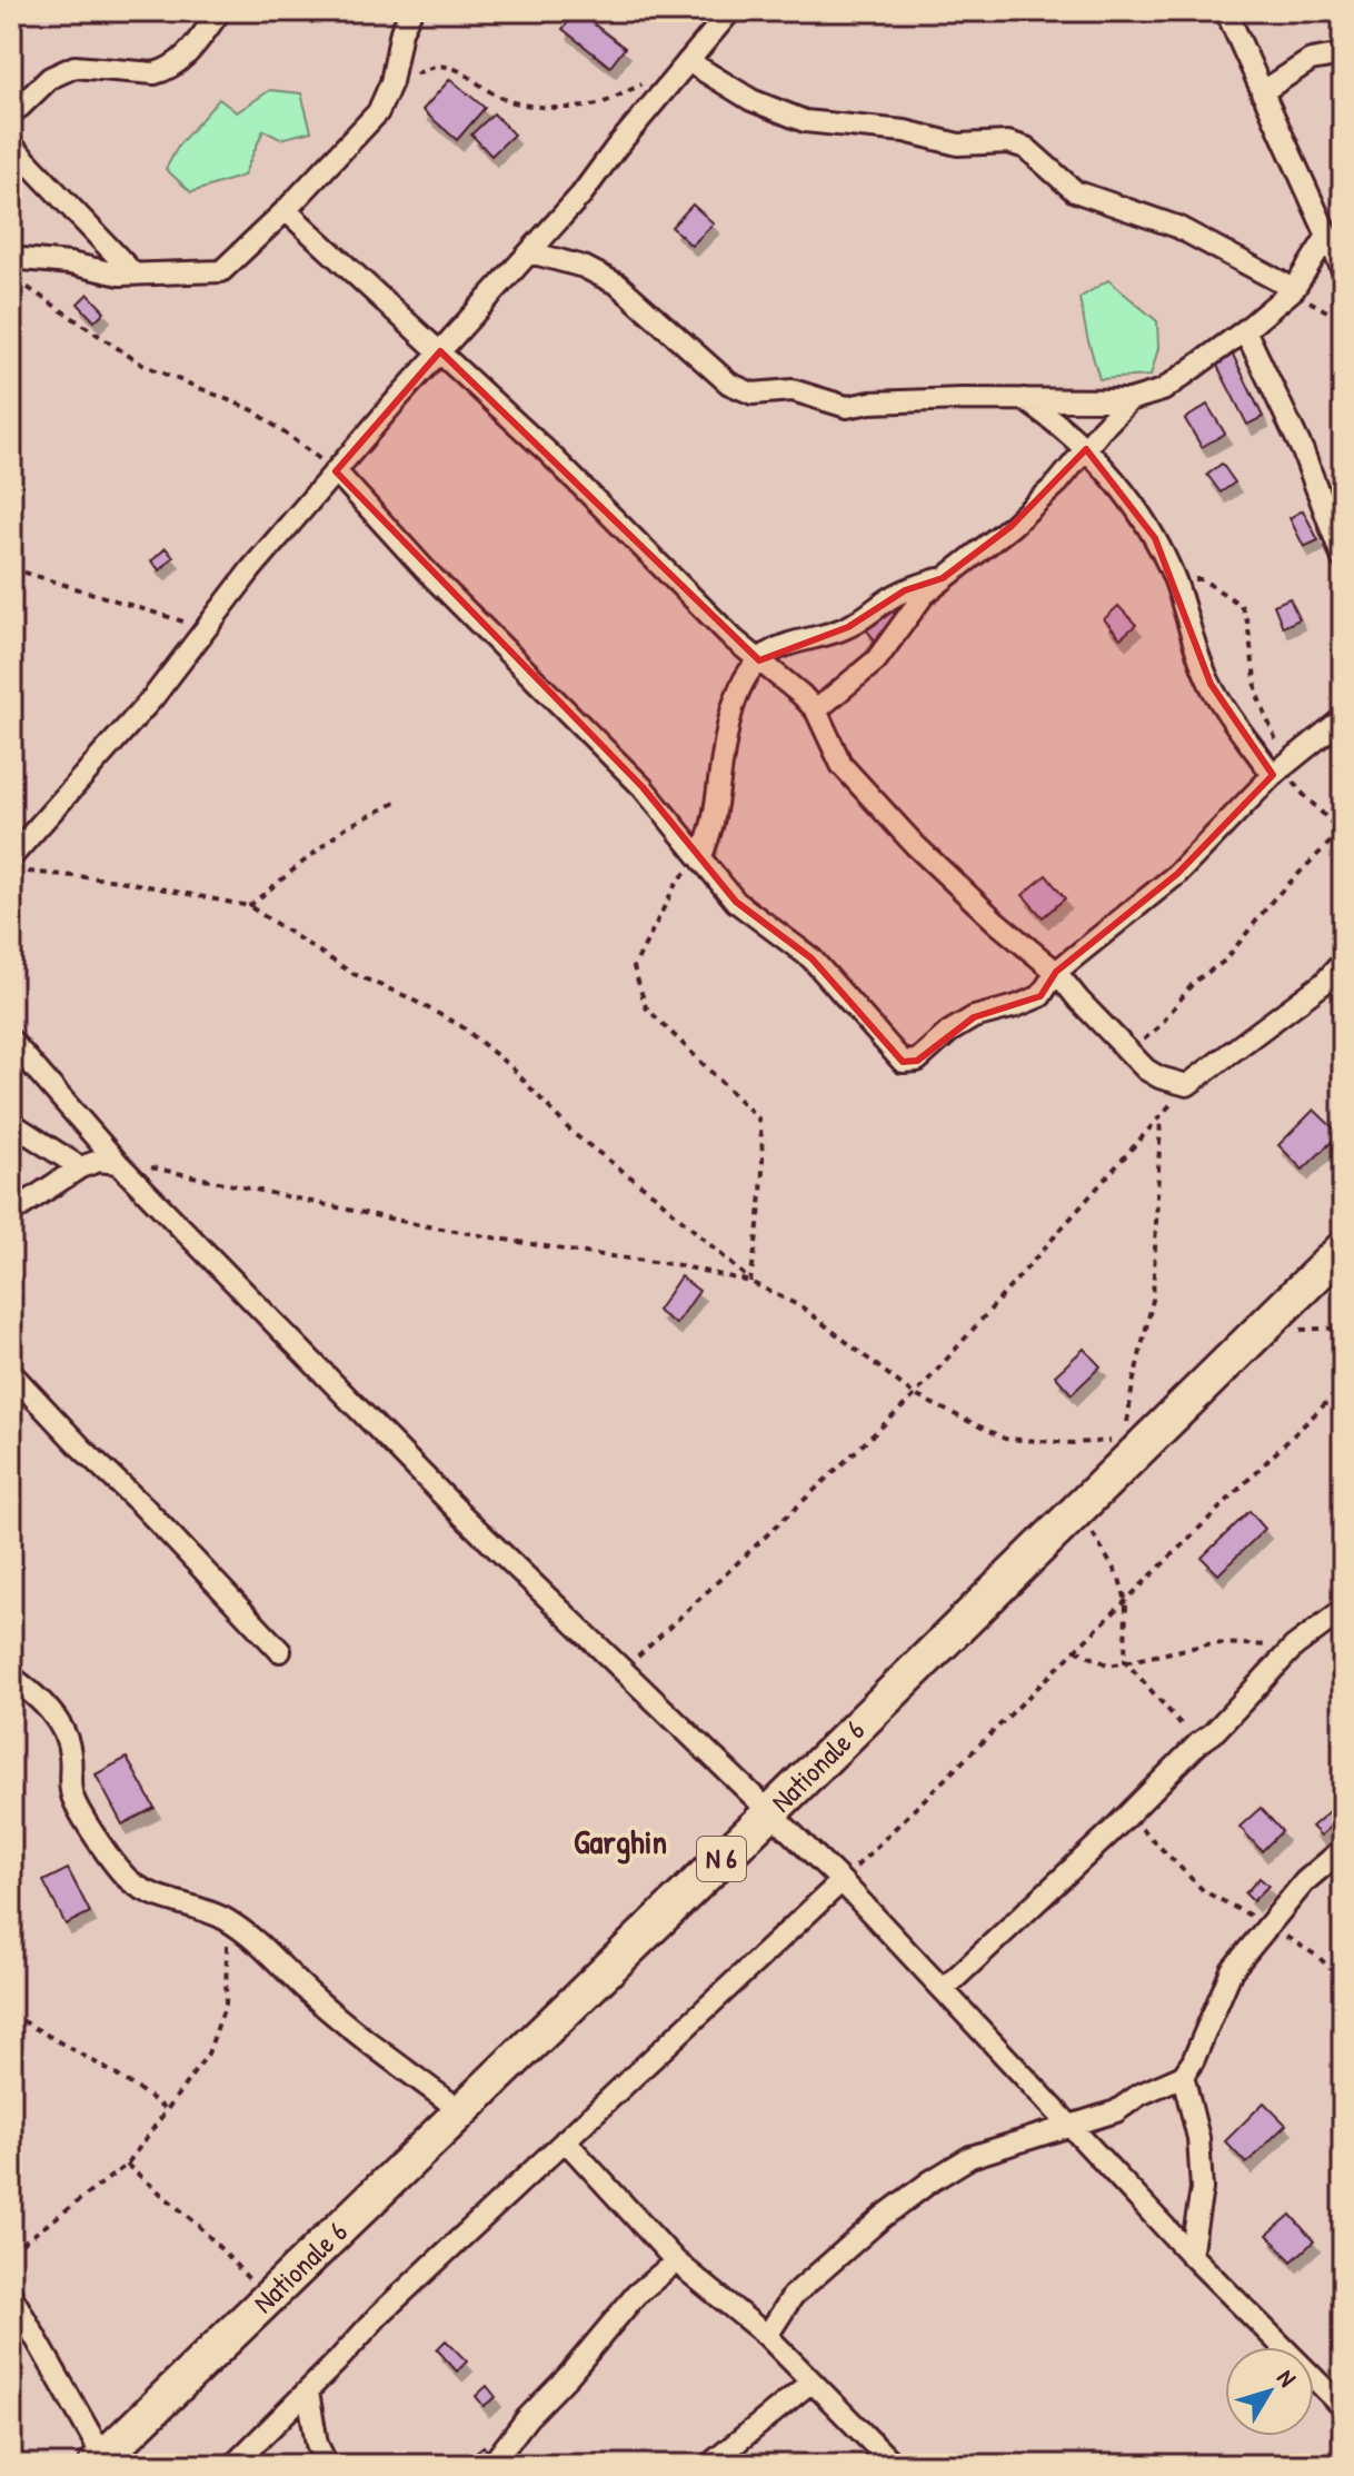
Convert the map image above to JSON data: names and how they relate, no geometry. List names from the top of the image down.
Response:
{
  "streets": {
    "main road": ["Nationale 6", "N 6"]
  },
  "districts": ["Garghin"],
  "north": "top right"
}
